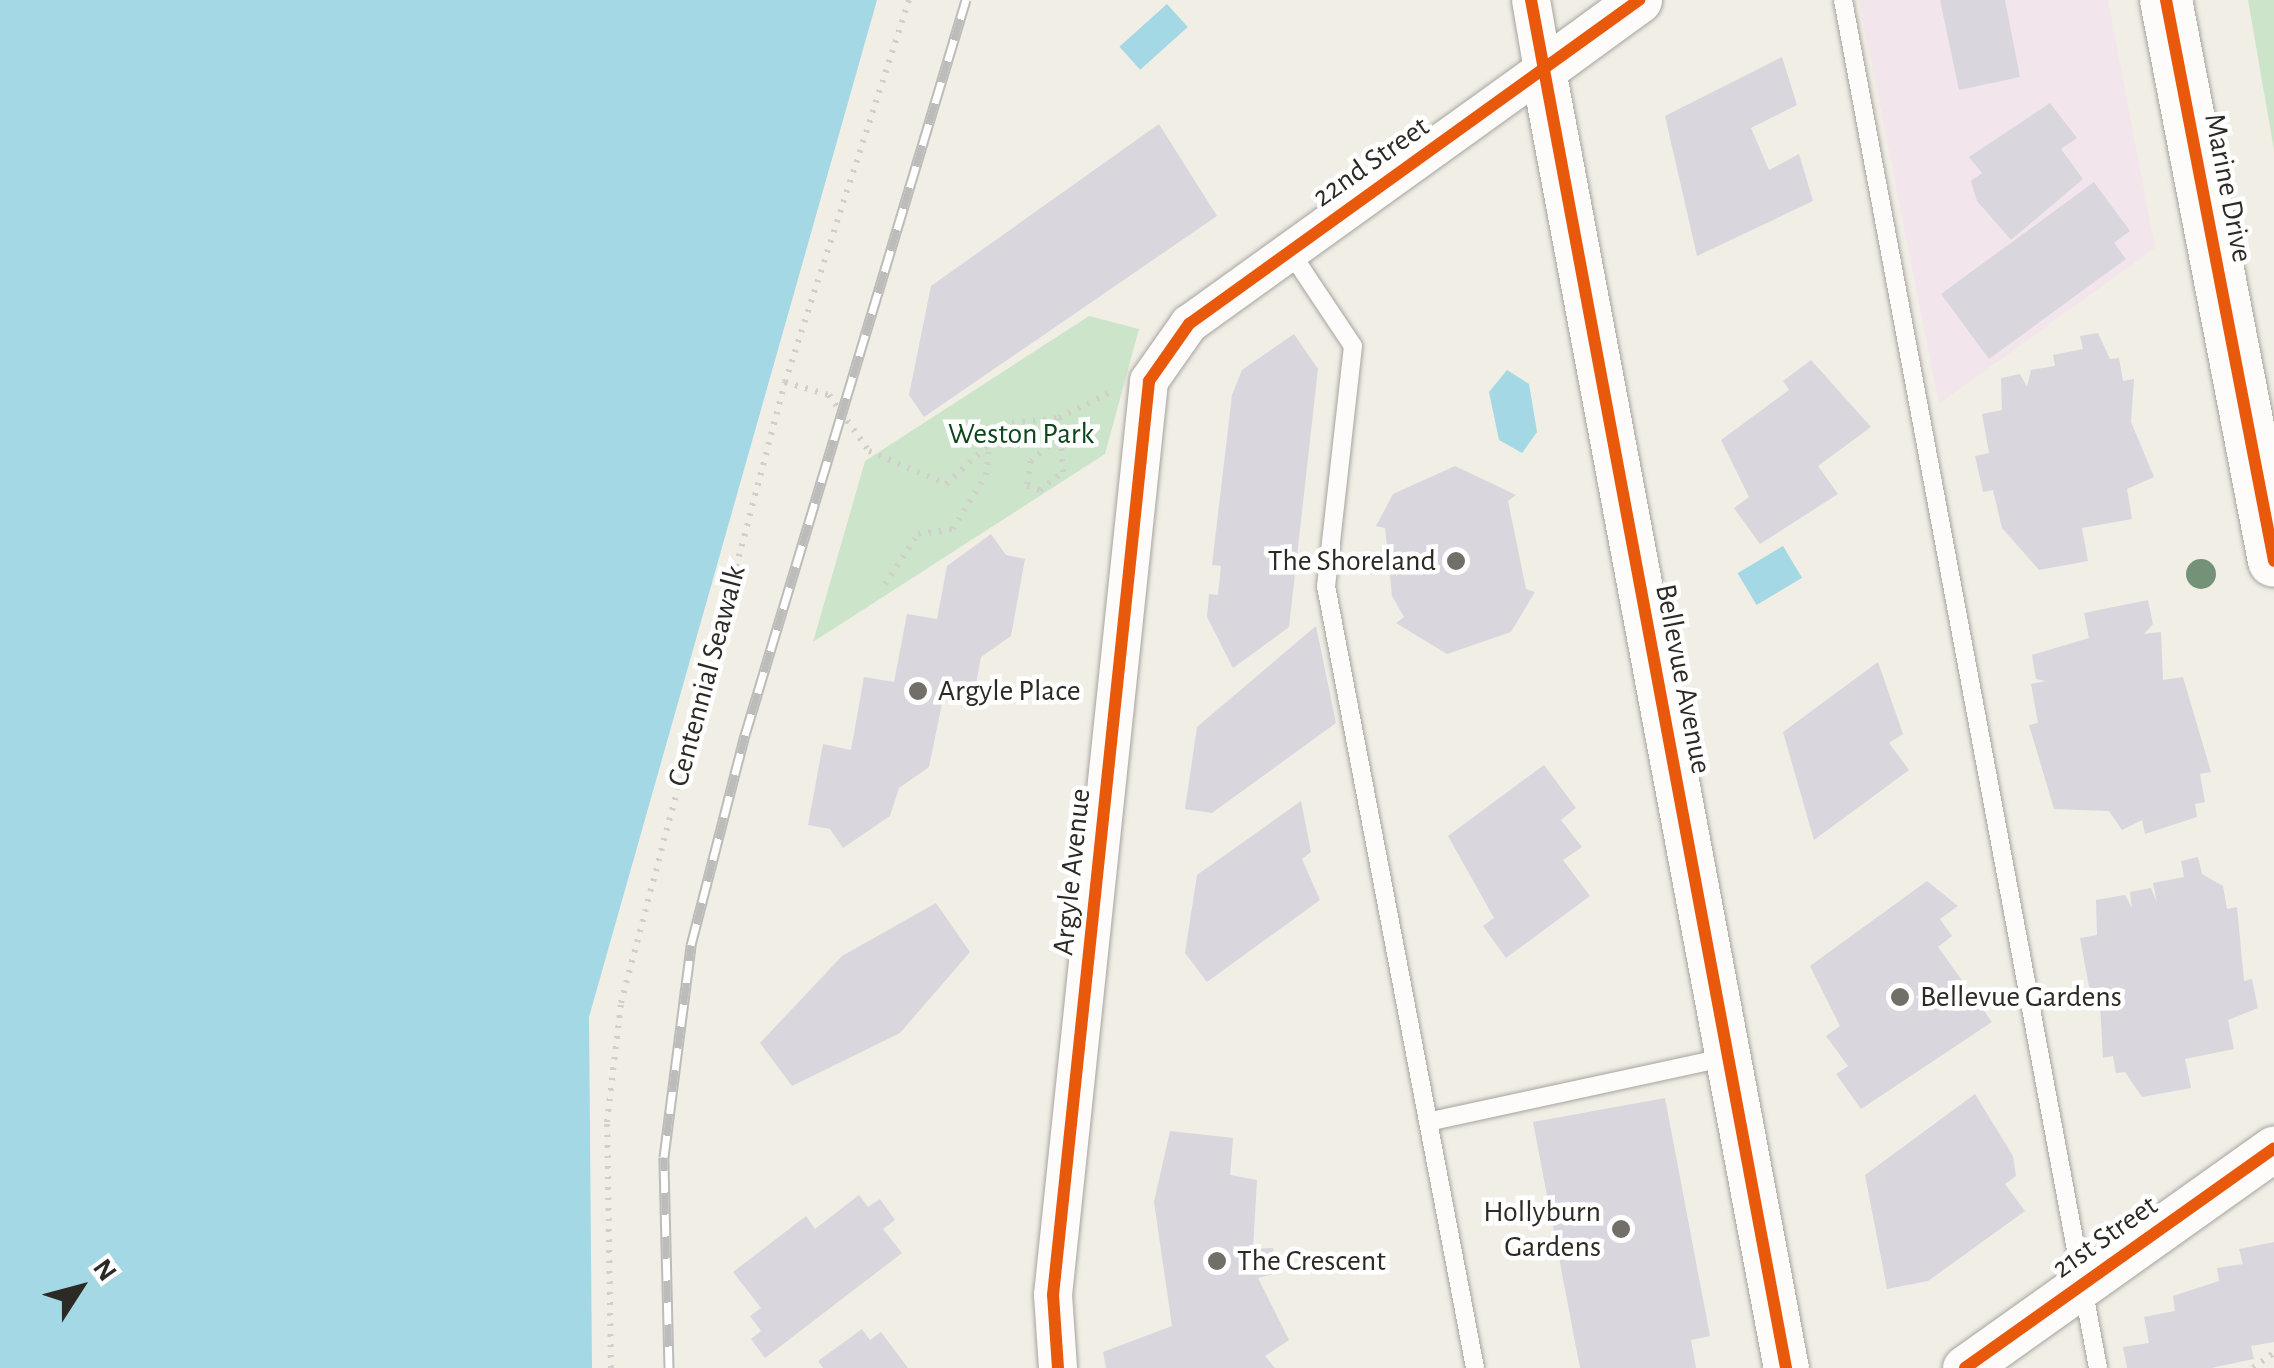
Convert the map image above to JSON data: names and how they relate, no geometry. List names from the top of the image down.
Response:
{
  "streets": {
    "main road": ["Marine Drive"],
    "street": [
      "22nd Street",
      "Bellevue Avenue",
      "Argyle Avenue",
      "21st Street"
    ],
    "path": ["Centennial Seawalk"]
  },
  "crossings": [
    ["22nd Street", "Bellevue Avenue"],
    ["22nd Street", "Argyle Avenue"]
  ],
  "parks": ["Weston Park"],
  "places": [
    "The Shoreland",
    "Argyle Place",
    "Bellevue Gardens",
    "Hollyburn Gardens",
    "The Crescent"
  ],
  "north": "top right"
}
